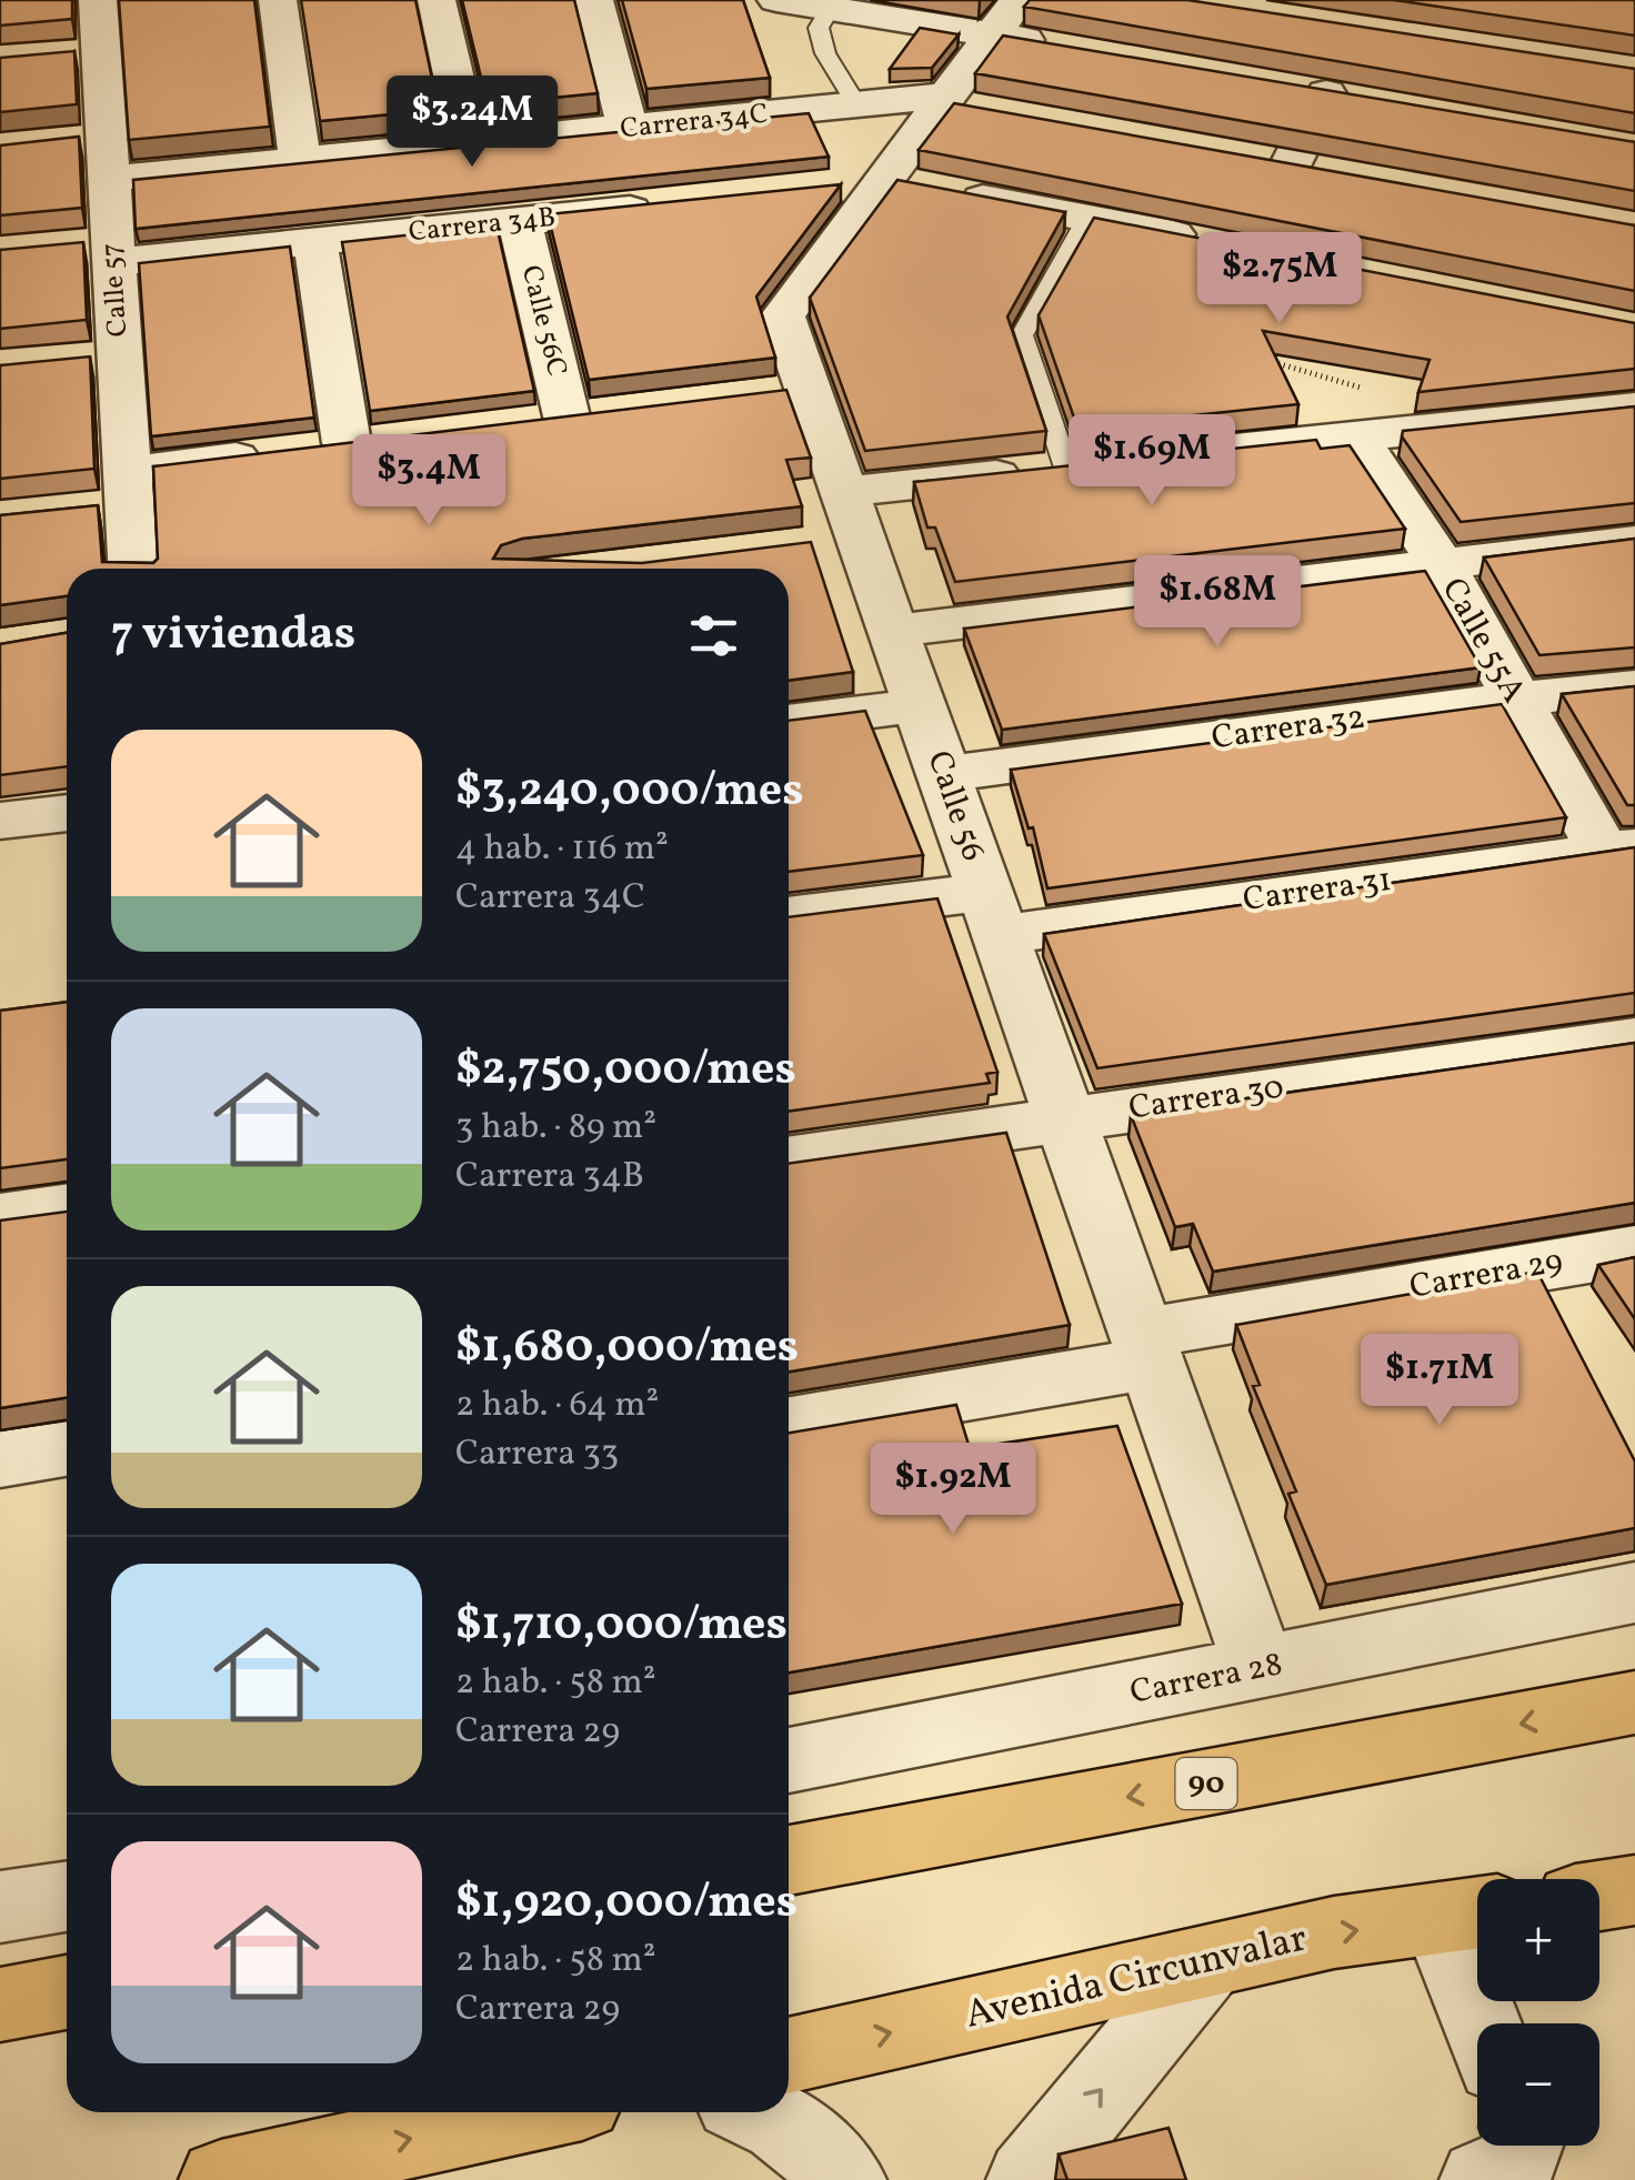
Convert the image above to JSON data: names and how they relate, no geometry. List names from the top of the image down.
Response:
{
  "streets": {
    "highway": ["90", "Avenida Circunvalar"],
    "street": [
      "Carrera 34C",
      "Carrera 34B",
      "Calle 57",
      "Calle 56C",
      "Calle 55A",
      "Carrera 32",
      "Calle 56",
      "Carrera 31",
      "Carrera 30",
      "Carrera 29",
      "Carrera 28"
    ]
  },
  "crossings": [
    ["Carrera 34C", "Calle 57"],
    ["Carrera 34C", "Calle 56"],
    ["Carrera 34B", "Calle 57"],
    ["Carrera 34B", "Calle 56C"],
    ["Calle 55A", "Carrera 32"],
    ["Calle 55A", "Carrera 31"],
    ["Carrera 32", "Calle 56"],
    ["Calle 56", "Carrera 31"],
    ["Calle 56", "Carrera 30"],
    ["Calle 56", "Carrera 29"],
    ["Calle 56", "Carrera 28"]
  ],
  "page": {
    "price": [
      "$3.24M",
      "$2.75M",
      "$1.69M",
      "$3.4M",
      "$1.68M",
      "$1.71M",
      "$1.92M"
    ],
    "heading": "7 viviendas",
    "list": [
      {
        "name": "$3,240,000/mes",
        "note": "4 hab. · 116 m² · Carrera 34C"
      },
      {
        "name": "$2,750,000/mes",
        "note": "3 hab. · 89 m² · Carrera 34B"
      },
      {
        "name": "$1,680,000/mes",
        "note": "2 hab. · 64 m² · Carrera 33"
      },
      {
        "name": "$1,710,000/mes",
        "note": "2 hab. · 58 m² · Carrera 29"
      },
      {
        "name": "$1,920,000/mes",
        "note": "2 hab. · 58 m² · Carrera 29"
      }
    ],
    "map_buttons": ["+", "−"]
  }
}
